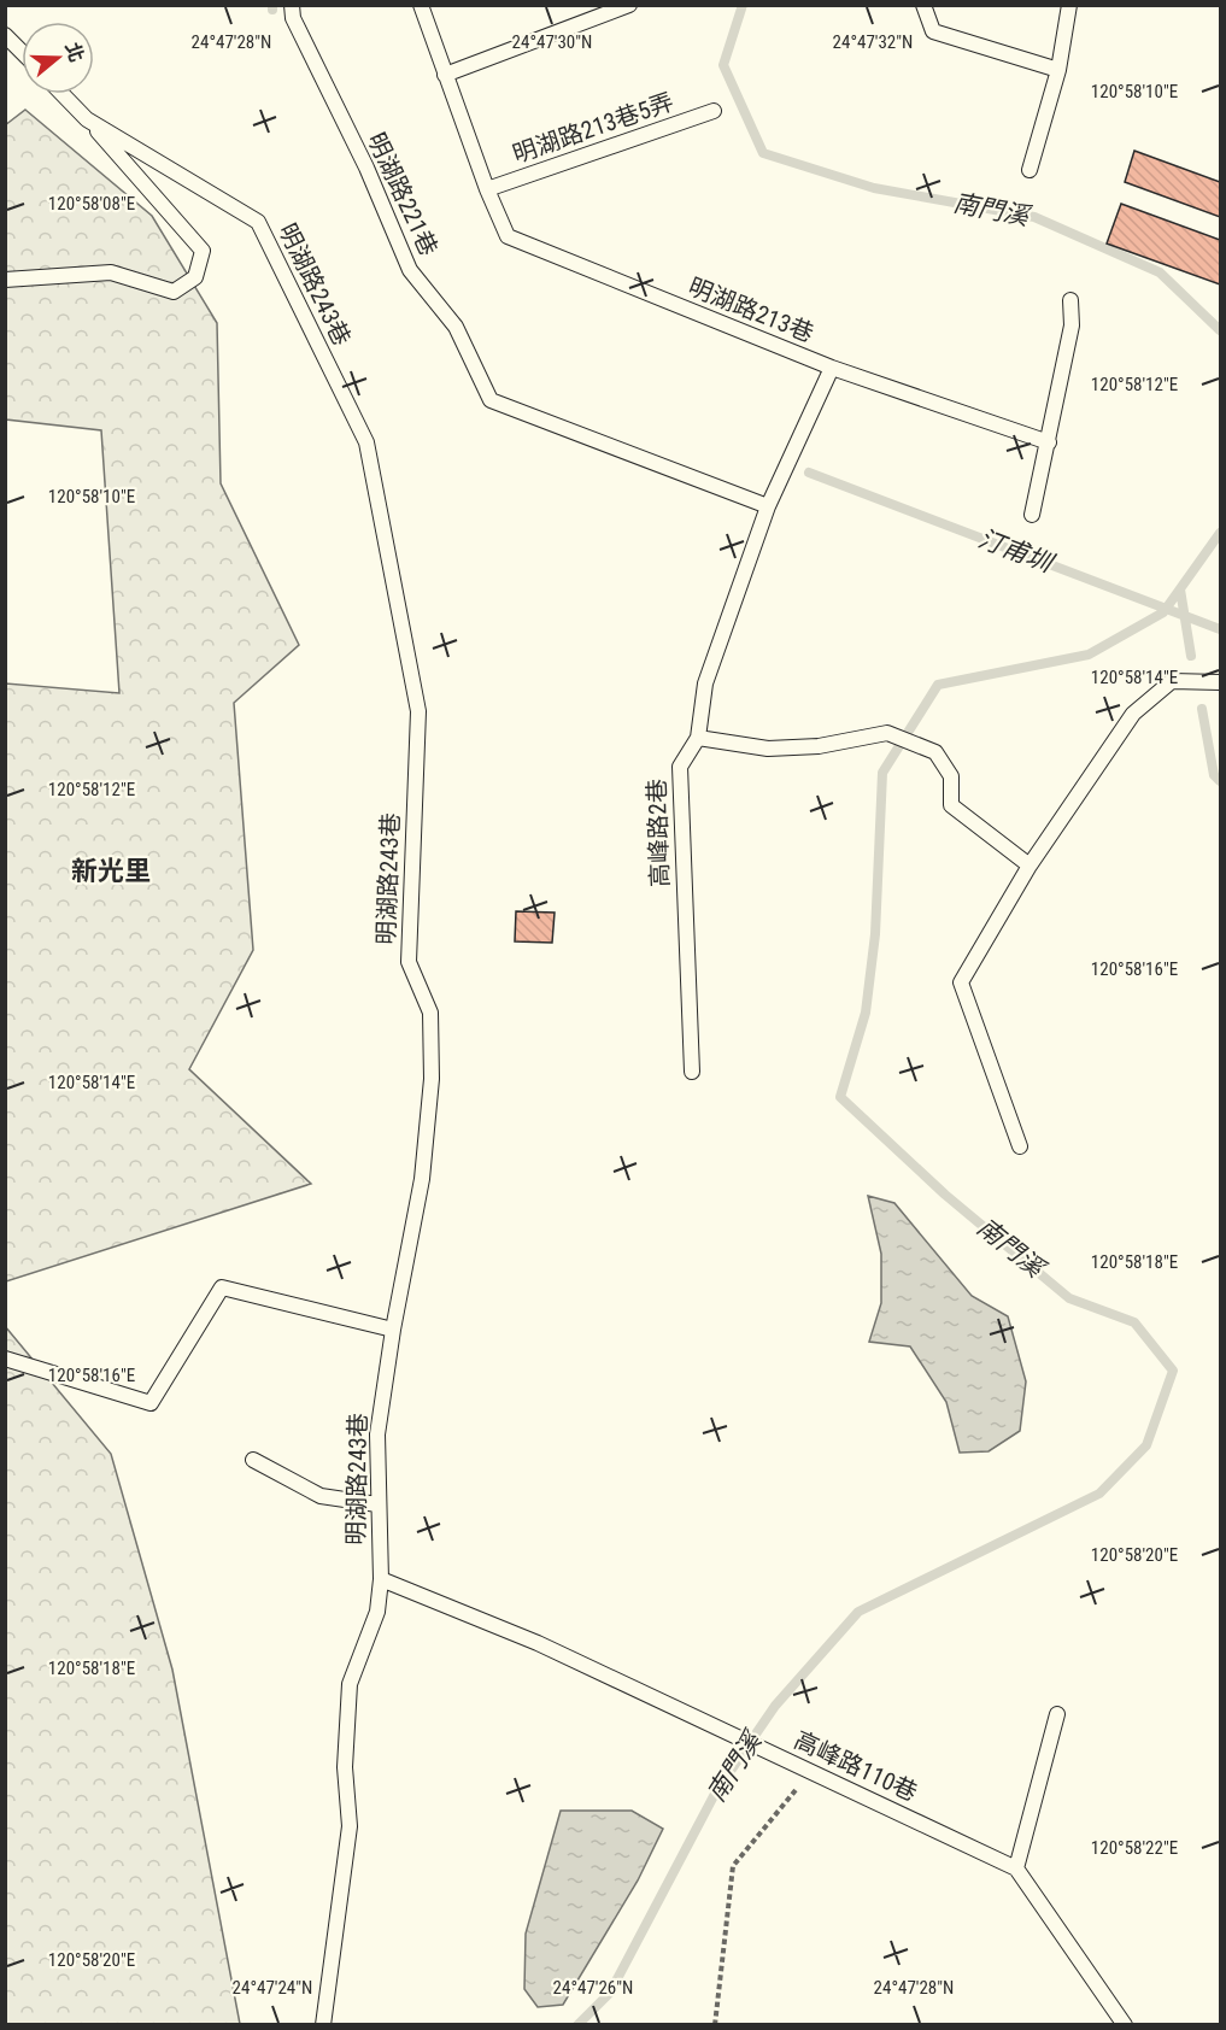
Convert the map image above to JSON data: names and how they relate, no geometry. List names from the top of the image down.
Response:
{
  "streets": {
    "lane": [
      "明湖路213巷5弄",
      "明湖路221巷",
      "明湖路243巷",
      "明湖路213巷",
      "高峰路2巷",
      "高峰路110巷"
    ]
  },
  "crossings": [
    ["明湖路213巷5弄", "明湖路213巷"],
    ["明湖路243巷", "高峰路110巷"]
  ],
  "districts": ["新光里"],
  "water": ["南門溪", "汀甫圳"],
  "north": "right",
  "coordinates": [
    "24°47'28\"N",
    "24°47'32\"N",
    "24°47'30\"N",
    "120°58'10\"E",
    "120°58'08\"E",
    "120°58'12\"E",
    "120°58'14\"E",
    "120°58'16\"E",
    "120°58'18\"E",
    "120°58'20\"E",
    "120°58'22\"E",
    "24°47'24\"N",
    "24°47'26\"N"
  ]
}
